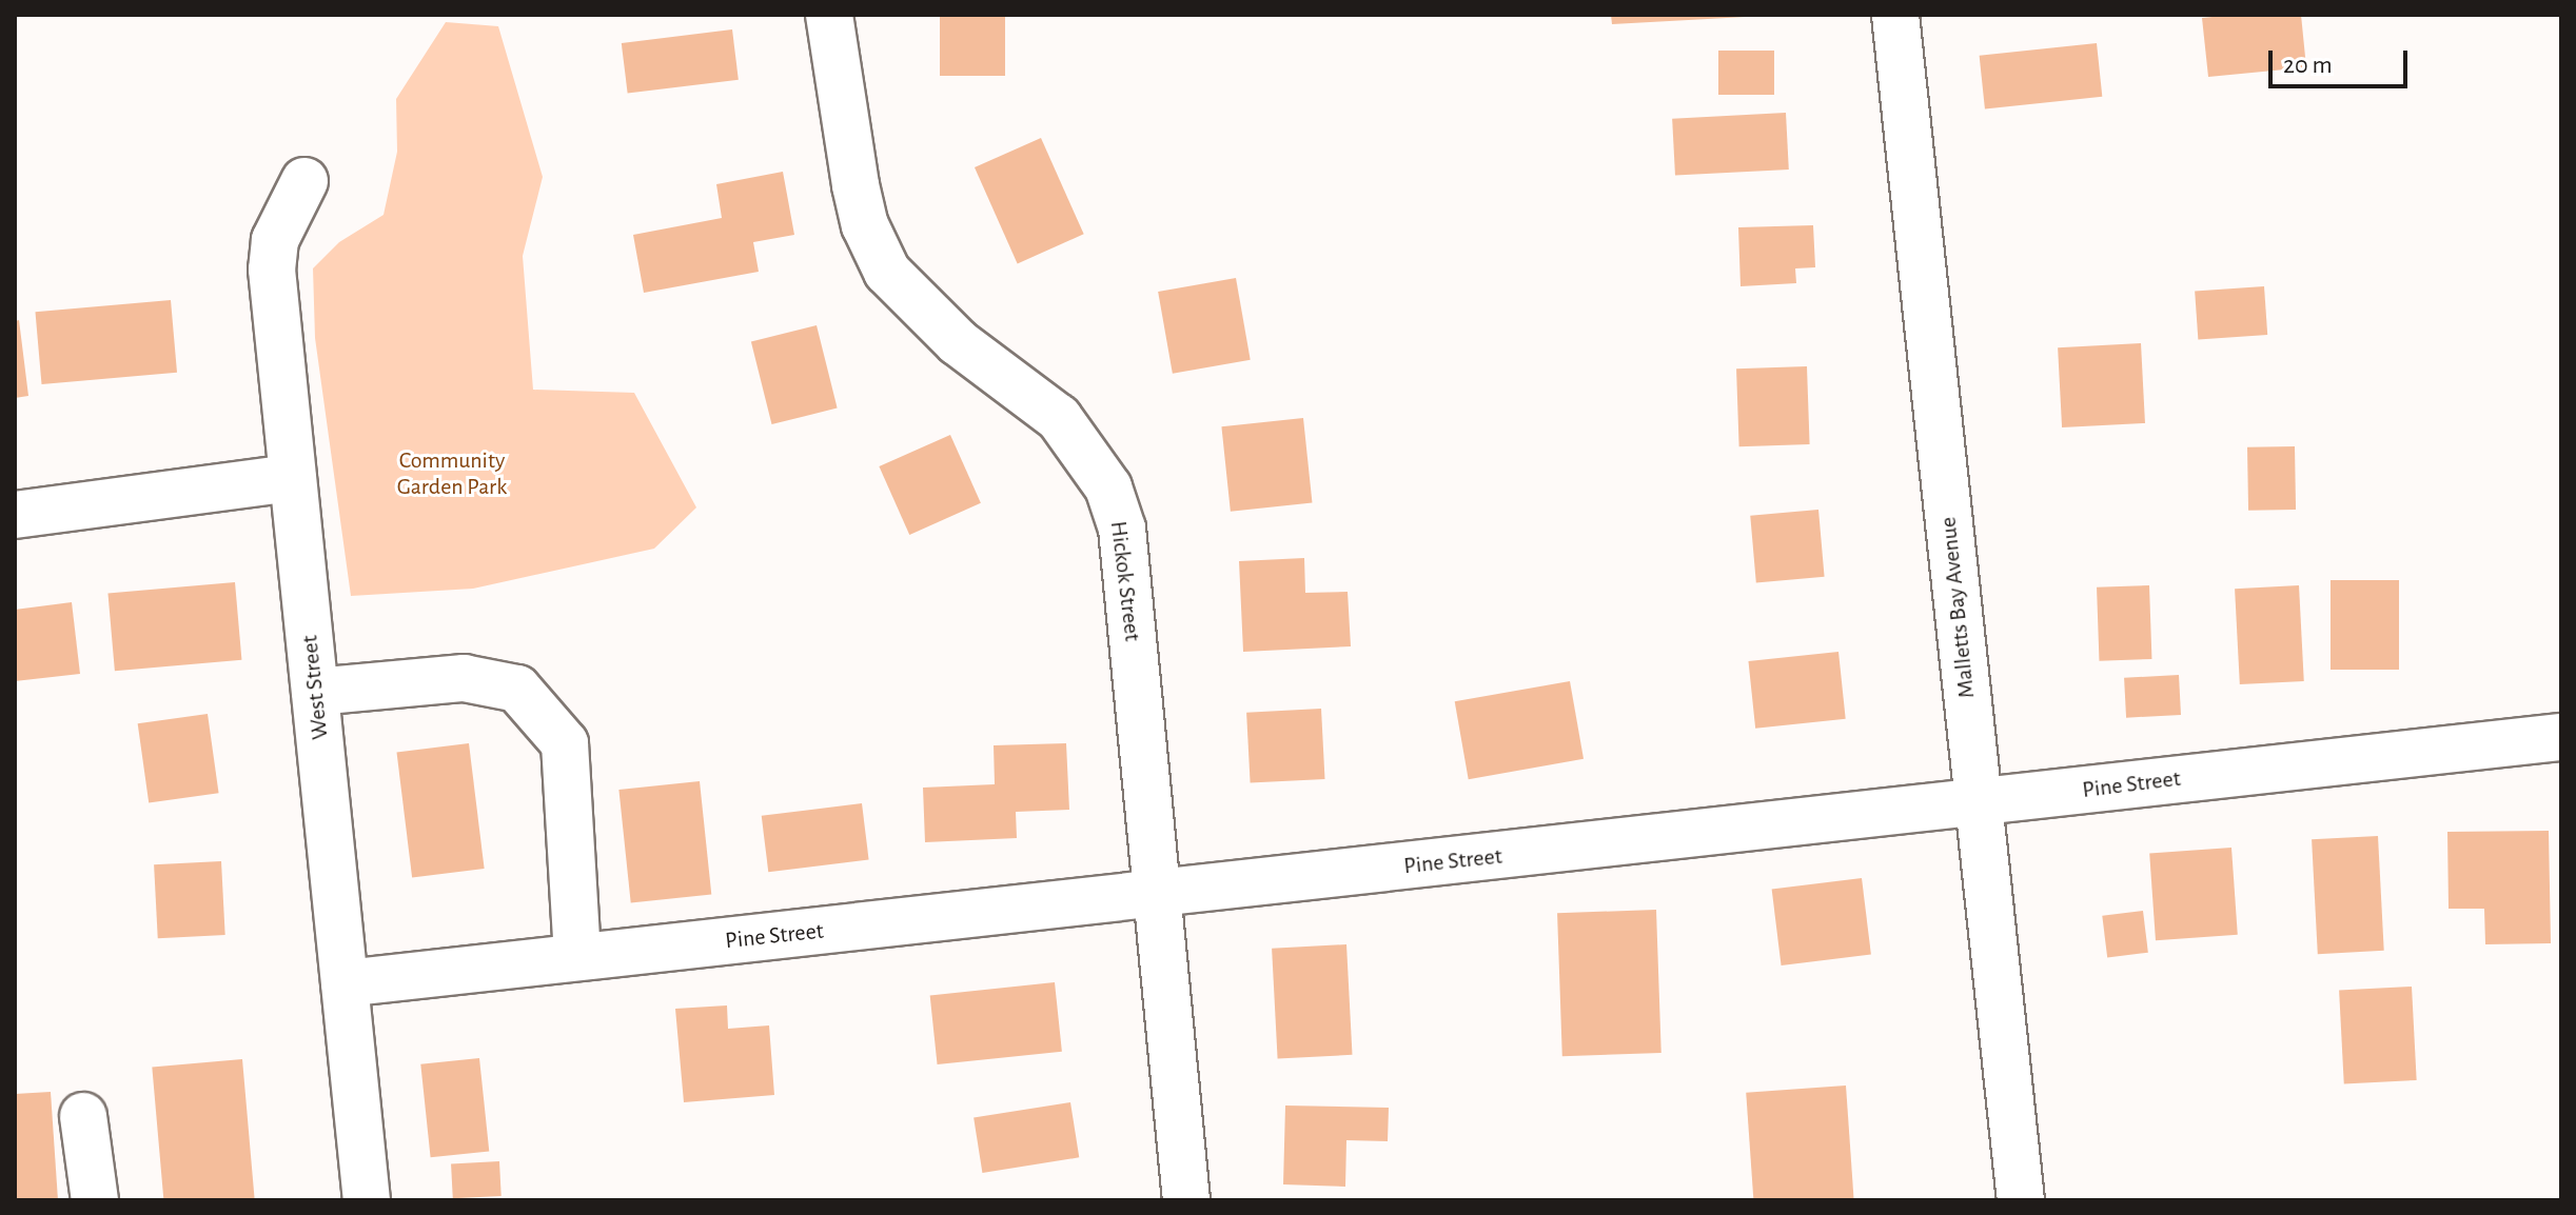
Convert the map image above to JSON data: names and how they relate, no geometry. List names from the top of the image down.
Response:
{
  "streets": {
    "street": [
      "Hickok Street",
      "Malletts Bay Avenue",
      "West Street",
      "Pine Street"
    ]
  },
  "crossings": [
    ["Hickok Street", "Pine Street"],
    ["Malletts Bay Avenue", "Pine Street"],
    ["West Street", "Pine Street"]
  ],
  "parks": ["Community Garden Park"],
  "scale_bar": "20 m"
}
